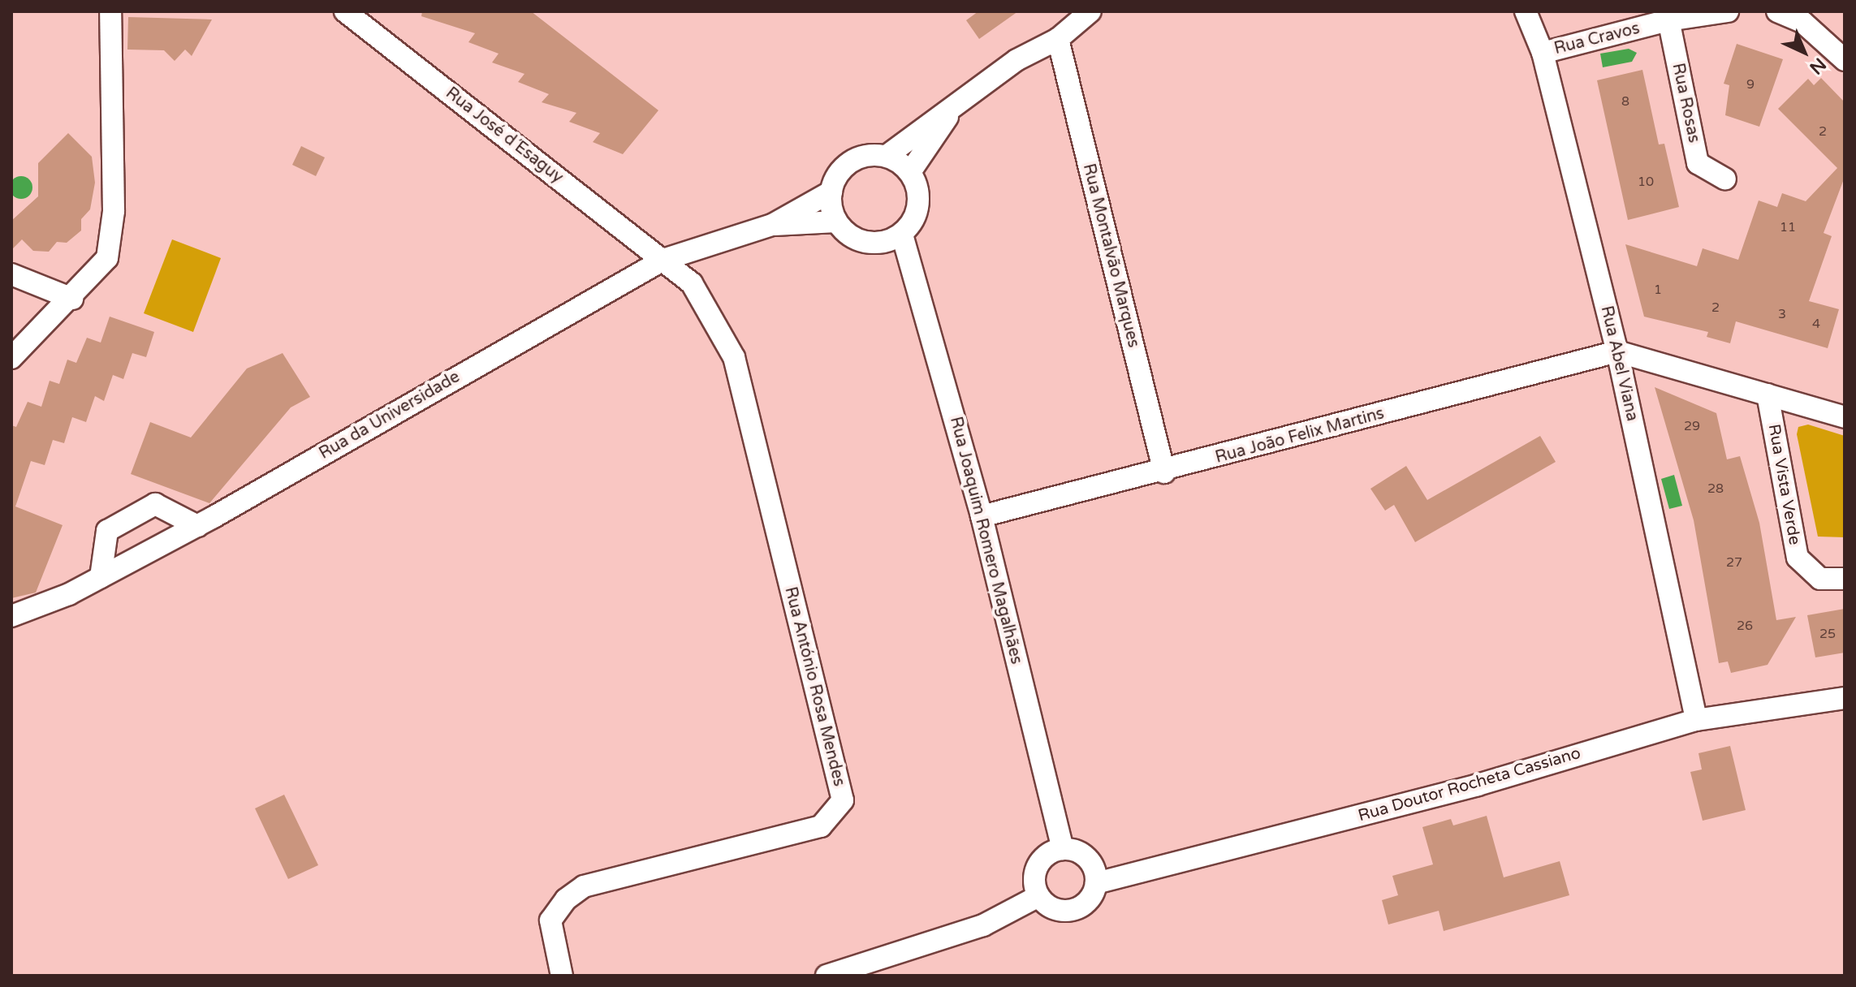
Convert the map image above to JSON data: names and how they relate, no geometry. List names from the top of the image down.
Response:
{
  "streets": {
    "street": [
      "Rua Cravos",
      "Rua Rosas",
      "Rua José d´Esaguy",
      "Rua Montalvão Marques",
      "Rua Abel Viana",
      "Rua da Universidade",
      "Rua João Felix Martins",
      "Rua Vista Verde",
      "Rua Joaquim Romero Magalhães",
      "Rua António Rosa Mendes",
      "Rua Doutor Rocheta Cassiano"
    ]
  },
  "crossings": [
    ["Rua Cravos", "Rua Rosas"],
    ["Rua Cravos", "Rua Abel Viana"],
    ["Rua José d´Esaguy", "Rua da Universidade"],
    ["Rua José d´Esaguy", "Rua António Rosa Mendes"],
    ["Rua Montalvão Marques", "Rua João Felix Martins"],
    ["Rua Abel Viana", "Rua João Felix Martins"],
    ["Rua Abel Viana", "Rua Vista Verde"],
    ["Rua Abel Viana", "Rua Doutor Rocheta Cassiano"],
    ["Rua da Universidade", "Rua Joaquim Romero Magalhães"],
    ["Rua da Universidade", "Rua António Rosa Mendes"],
    ["Rua João Felix Martins", "Rua Vista Verde"],
    ["Rua João Felix Martins", "Rua Joaquim Romero Magalhães"],
    ["Rua Joaquim Romero Magalhães", "Rua Doutor Rocheta Cassiano"]
  ],
  "house_numbers": [
    "9",
    "8",
    "2",
    "10",
    "11",
    "1",
    "2",
    "3",
    "4",
    "29",
    "28",
    "27",
    "26",
    "25"
  ],
  "north": "bottom right"
}
